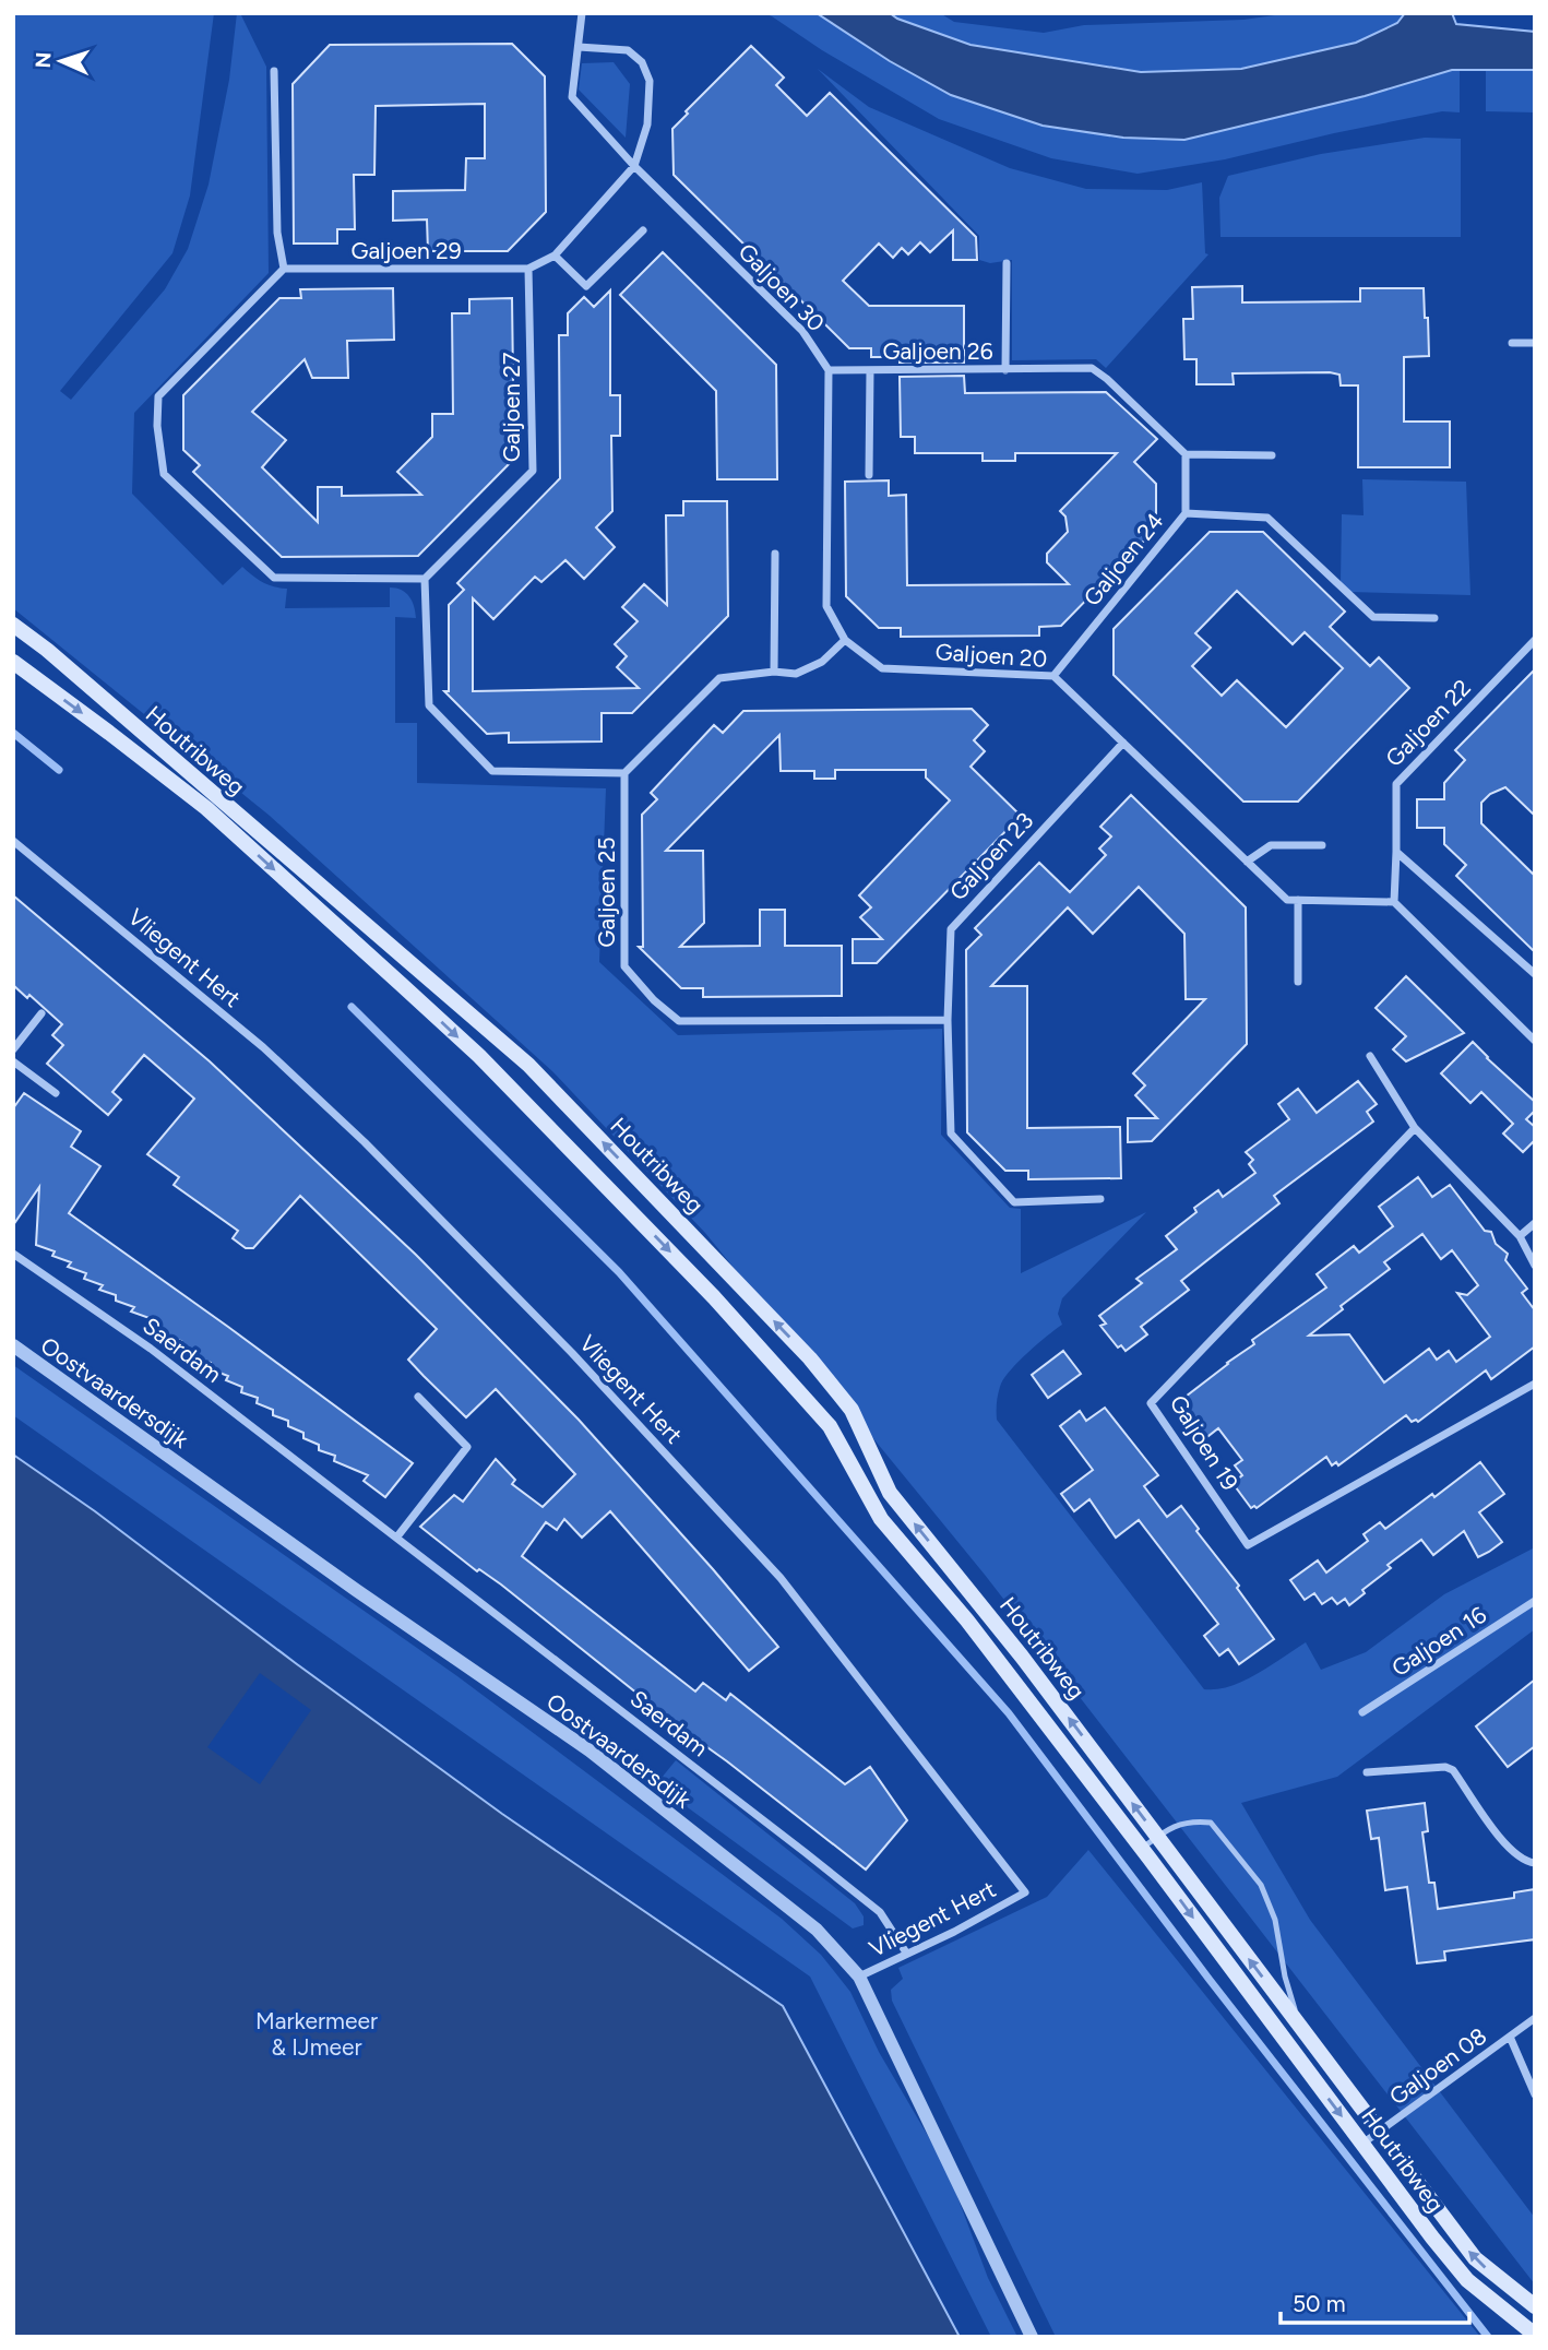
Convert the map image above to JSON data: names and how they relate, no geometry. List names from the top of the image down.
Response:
{
  "streets": {
    "main road": ["Houtribweg"],
    "street": [
      "Galjoen 29",
      "Galjoen 30",
      "Galjoen 26",
      "Galjoen 27",
      "Galjoen 24",
      "Galjoen 20",
      "Galjoen 22",
      "Galjoen 23",
      "Galjoen 25",
      "Vliegent Hert",
      "Saerdam",
      "Oostvaardersdijk",
      "Galjoen 19",
      "Galjoen 16",
      "Galjoen 08"
    ]
  },
  "crossings": [
    ["Galjoen 29", "Galjoen 27"],
    ["Galjoen 30", "Galjoen 26"],
    ["Galjoen 24", "Galjoen 20"],
    ["Galjoen 20", "Galjoen 23"],
    ["Houtribweg", "Galjoen 08"],
    ["Galjoen 23", "Galjoen 25"],
    ["Vliegent Hert", "Saerdam"],
    ["Vliegent Hert", "Oostvaardersdijk"]
  ],
  "parks": ["Markermeer & IJmeer"],
  "scale_bar": "50 m",
  "north": "left"
}
